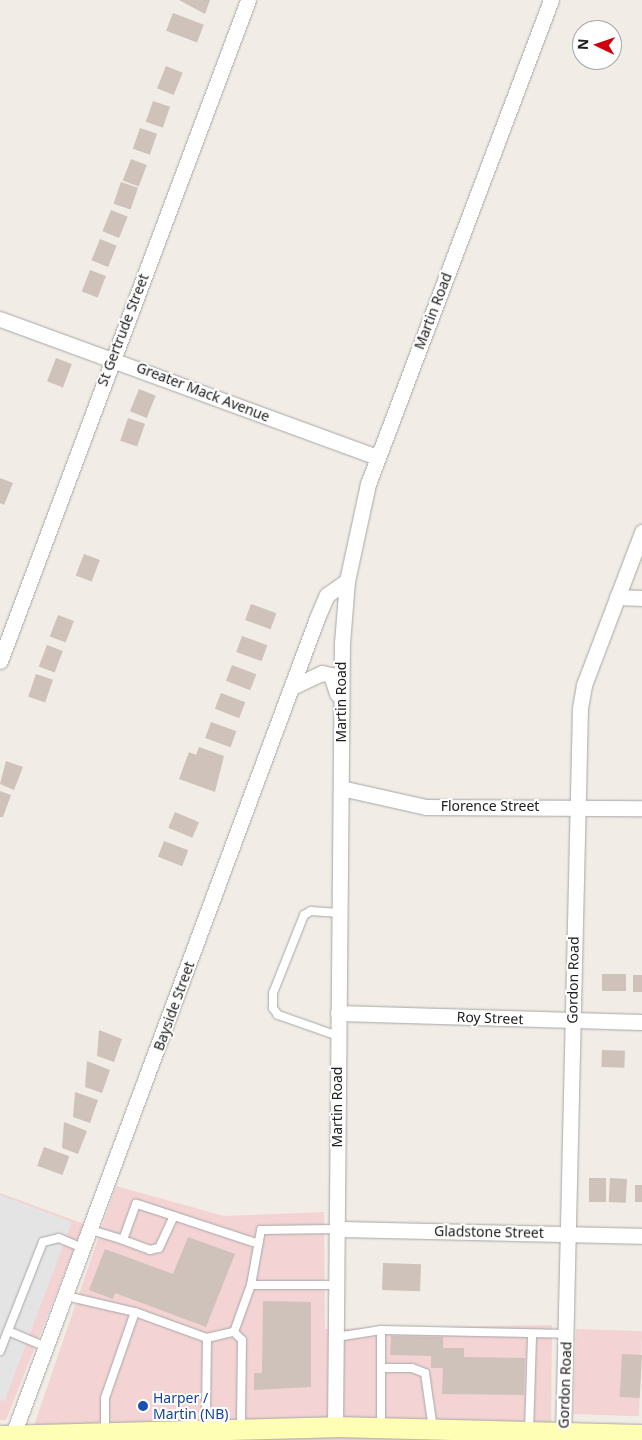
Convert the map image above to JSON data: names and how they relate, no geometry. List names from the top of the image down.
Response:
{
  "streets": {
    "street": [
      "Martin Road",
      "St Gertrude Street",
      "Greater Mack Avenue",
      "Florence Street",
      "Gordon Road",
      "Bayside Street",
      "Roy Street",
      "Gladstone Street"
    ]
  },
  "crossings": [
    ["Martin Road", "Greater Mack Avenue"],
    ["Martin Road", "Florence Street"],
    ["Martin Road", "Bayside Street"],
    ["Martin Road", "Roy Street"],
    ["Martin Road", "Gladstone Street"],
    ["St Gertrude Street", "Greater Mack Avenue"],
    ["Florence Street", "Gordon Road"],
    ["Gordon Road", "Roy Street"],
    ["Gordon Road", "Gladstone Street"]
  ],
  "places": ["Harper / Martin (NB)"],
  "north": "left"
}
